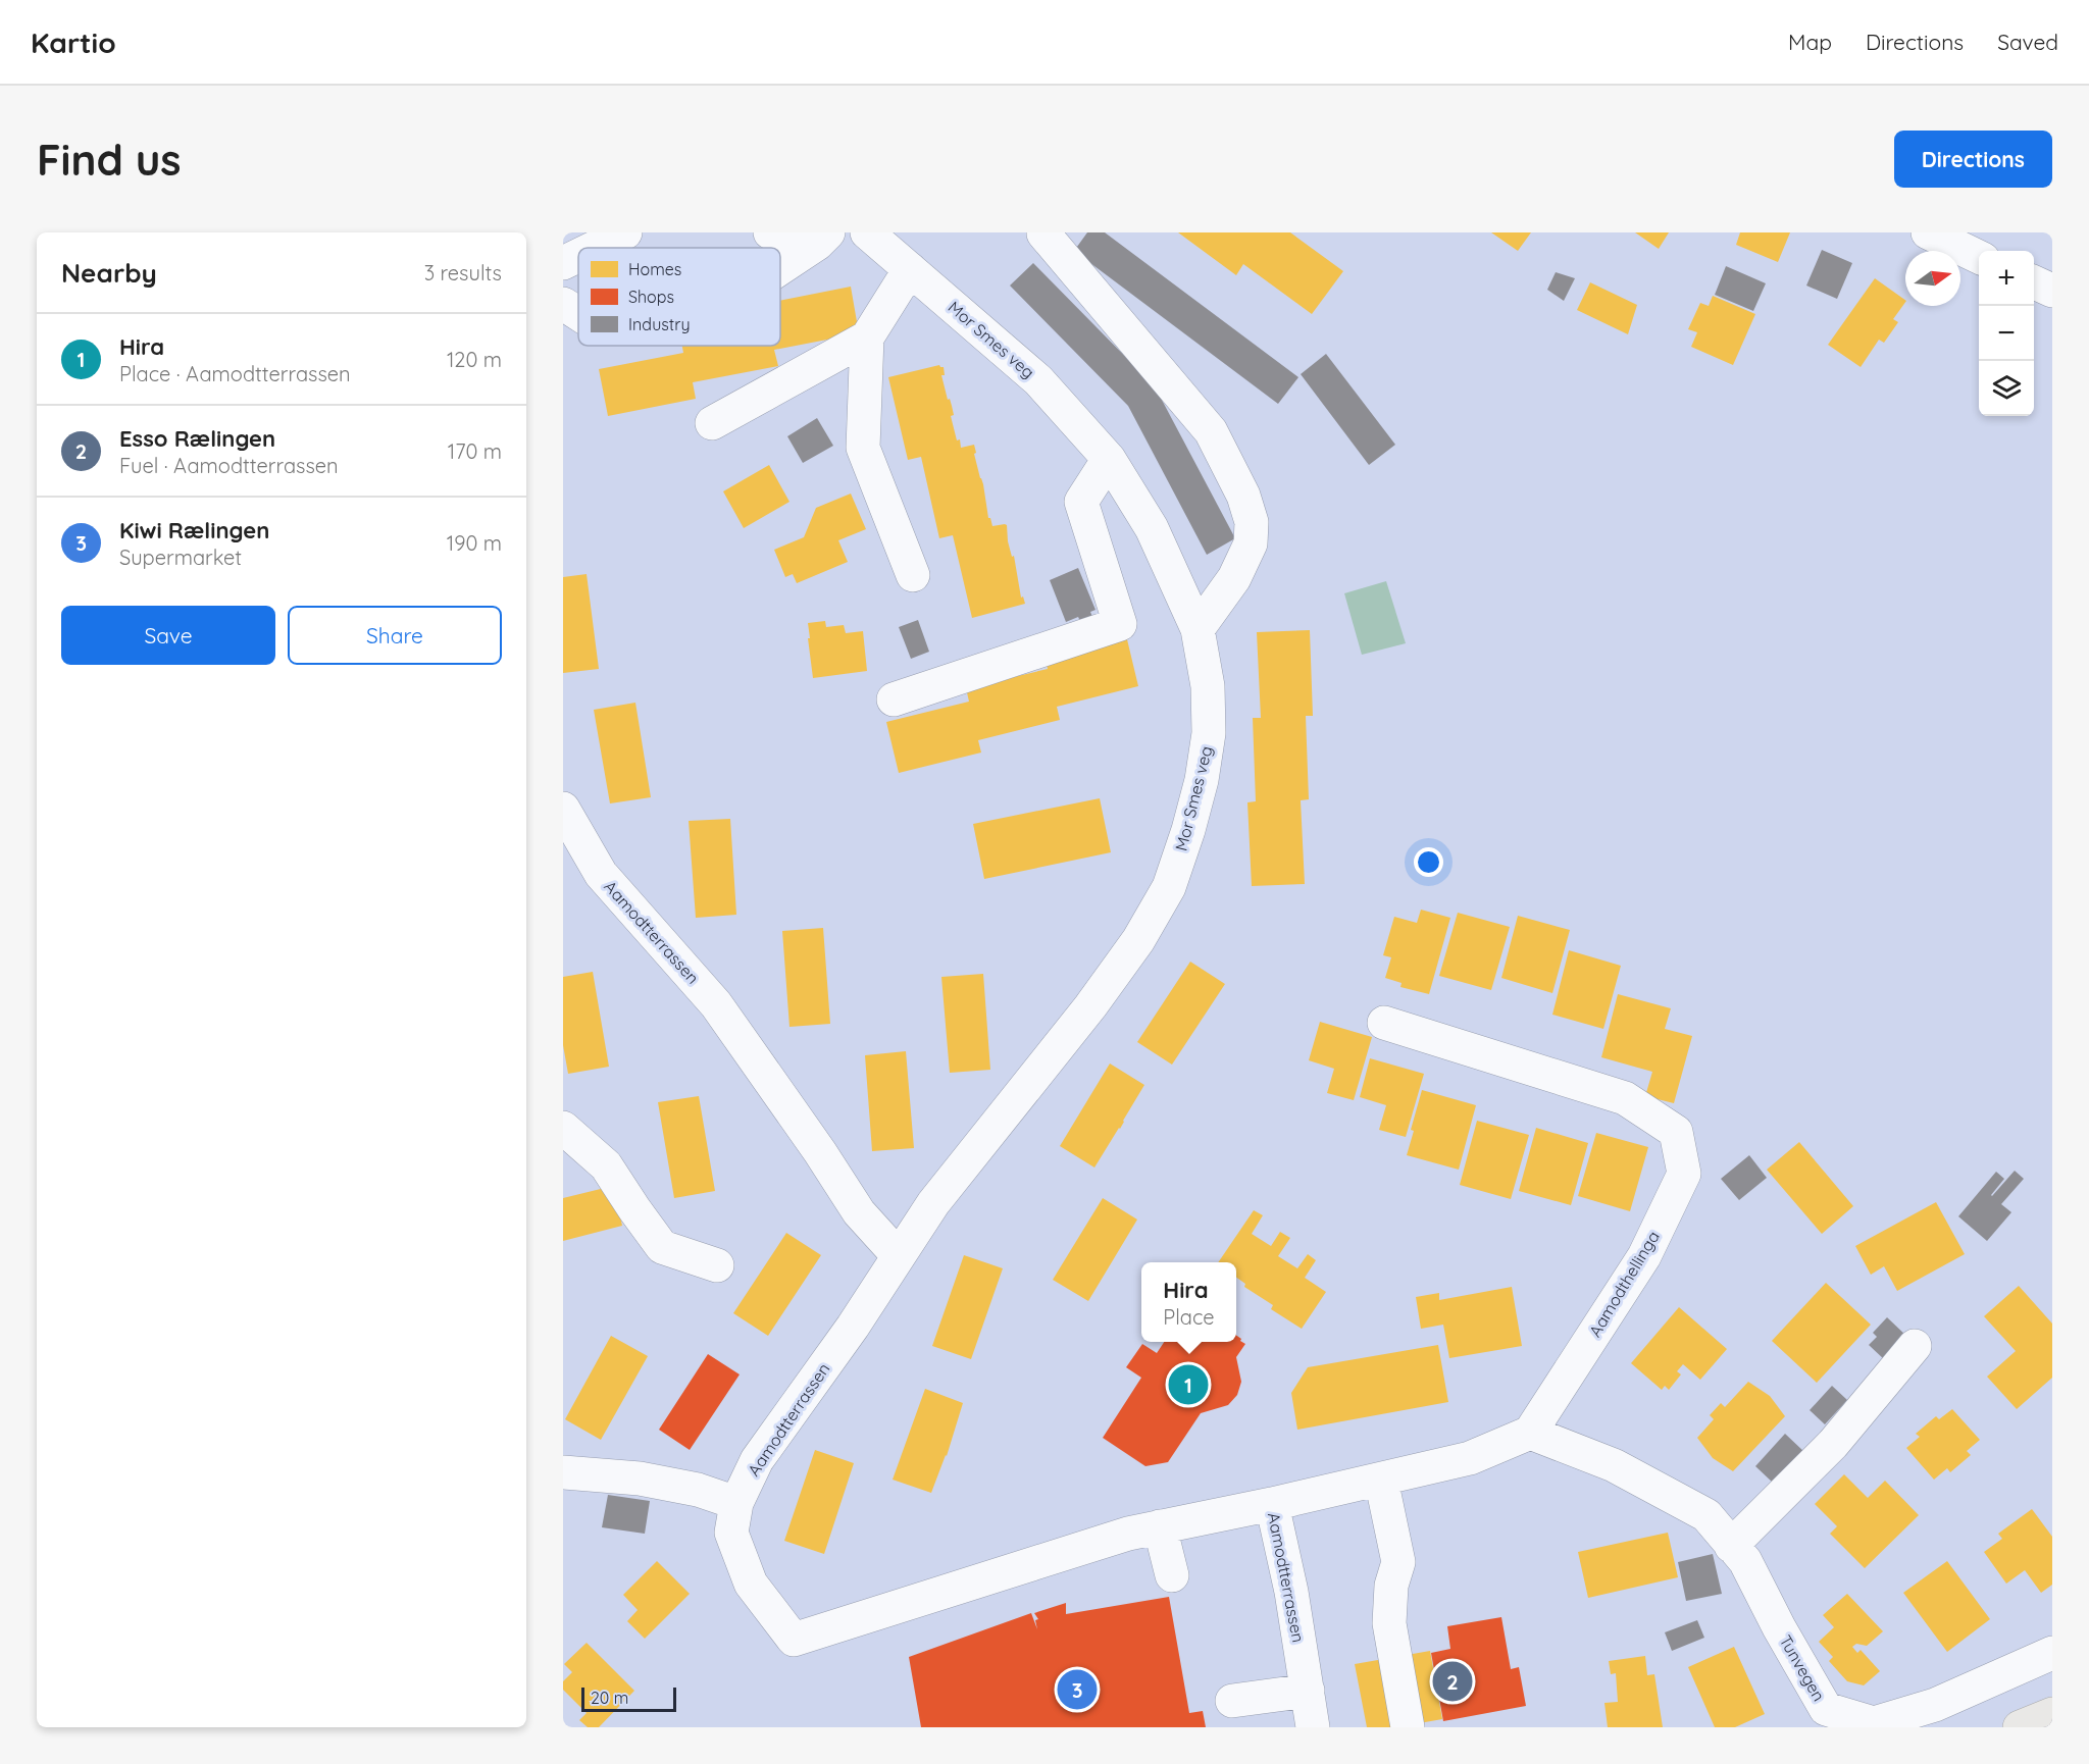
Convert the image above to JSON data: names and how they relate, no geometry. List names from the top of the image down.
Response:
{
  "streets": {
    "street": [
      "Mor Smes veg",
      "Aamodtterrassen",
      "Aamodthellinga",
      "Tunvegen"
    ]
  },
  "crossings": [
    ["Mor Smes veg", "Aamodtterrassen"],
    ["Aamodthellinga", "Tunvegen"]
  ],
  "legend": ["Homes", "Shops", "Industry"],
  "scale_bar": "20 m",
  "north": "right",
  "page": {
    "header": "Kartio",
    "nav": ["Map", "Directions", "Saved"],
    "buttons": [
      "Directions",
      ["Save", "Share"]
    ],
    "title": "Find us",
    "heading": ["Nearby", "3 results"],
    "map_buttons": ["+", "−"],
    "list": [
      {
        "mark": "1",
        "name": "Hira",
        "note": "Place · Aamodtterrassen",
        "value": "120 m"
      },
      {
        "mark": "2",
        "name": "Esso Rælingen",
        "note": "Fuel · Aamodtterrassen",
        "value": "170 m"
      },
      {
        "mark": "3",
        "name": "Kiwi Rælingen",
        "note": "Supermarket",
        "value": "190 m"
      }
    ],
    "popup": ["Hira", "Place"],
    "pins": ["1", "2", "3"],
    "scale": "20 m"
  }
}
